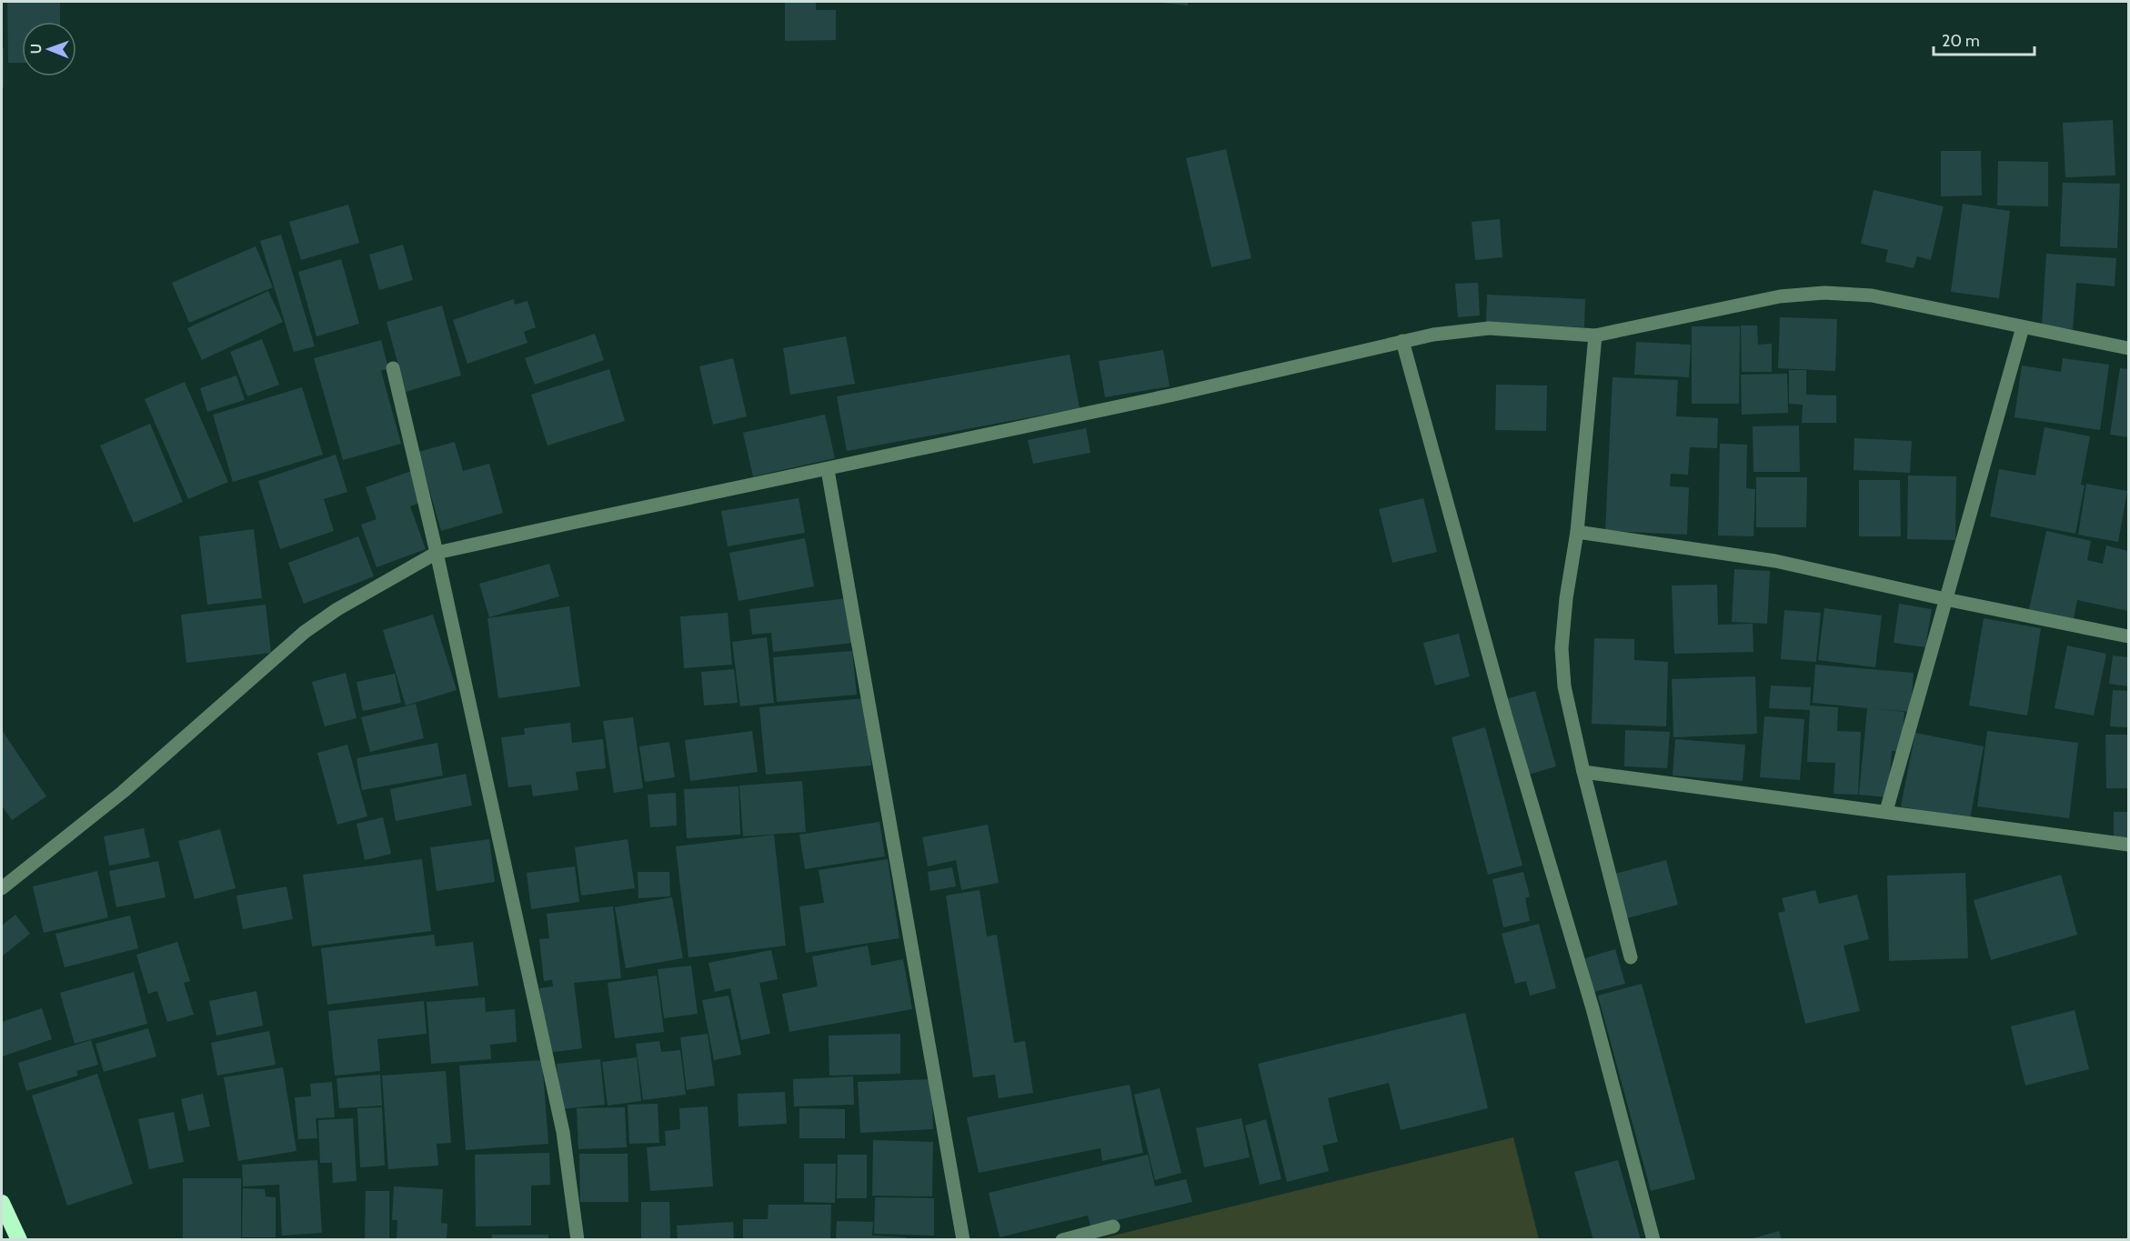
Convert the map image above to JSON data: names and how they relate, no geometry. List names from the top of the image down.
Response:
{
  "scale_bar": "20 m",
  "north": "left"
}
